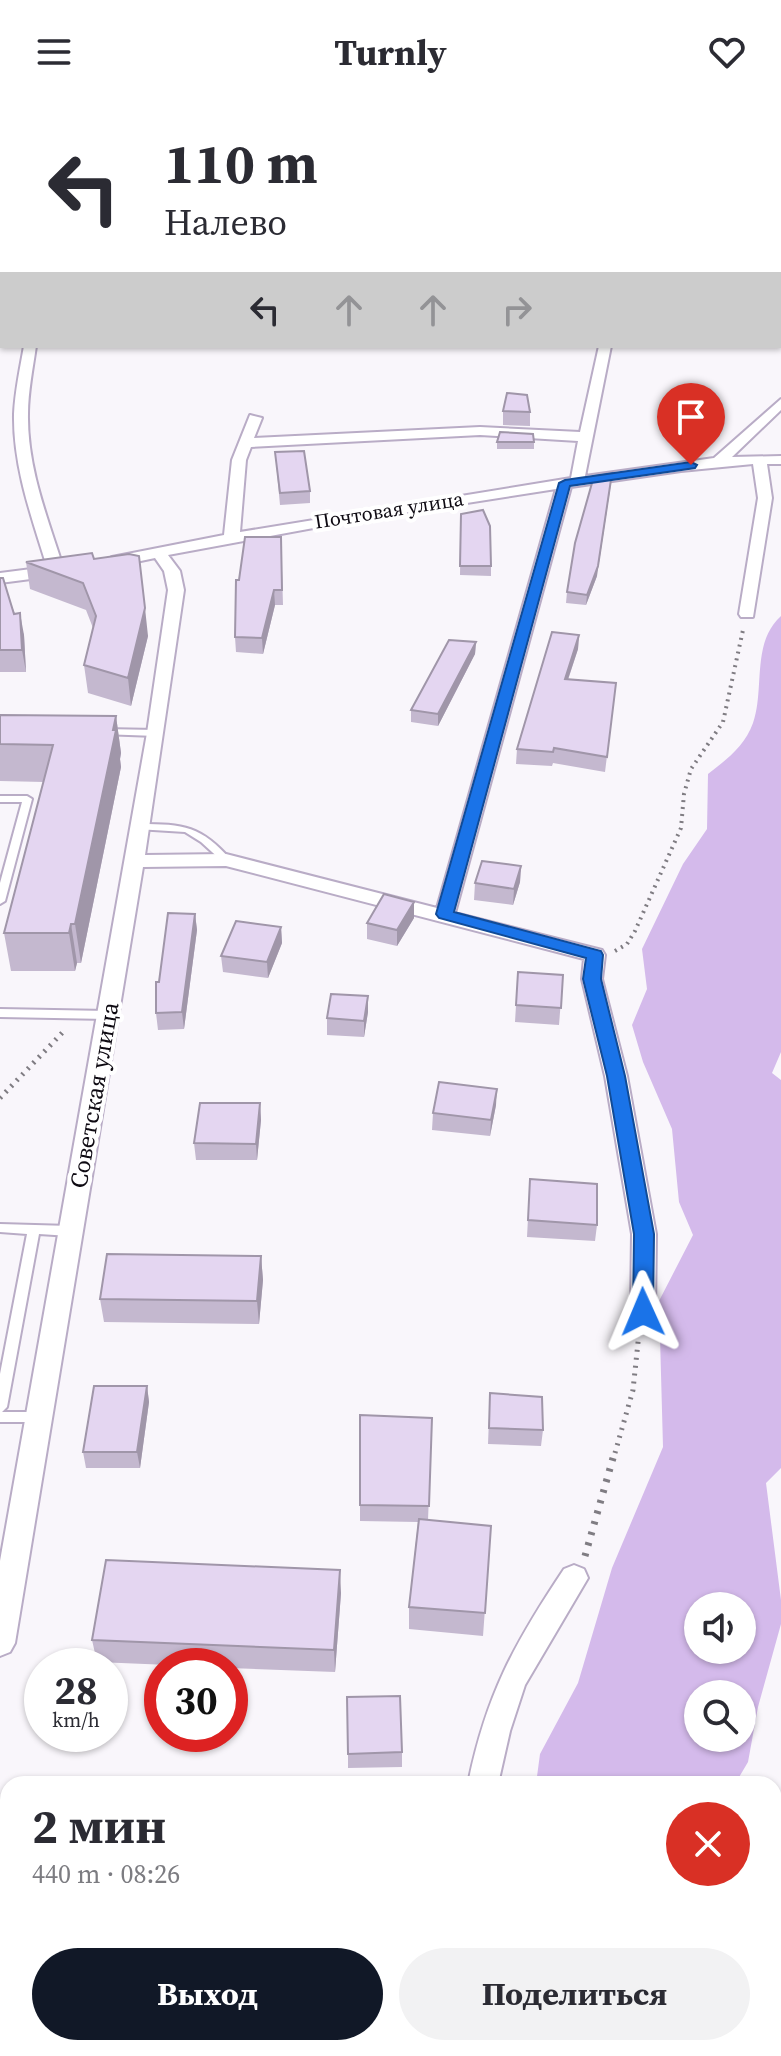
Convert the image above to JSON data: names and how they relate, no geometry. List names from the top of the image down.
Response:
{
  "streets": {
    "street": ["Почтовая улица", "Советская улица"]
  },
  "crossings": [
    ["Почтовая улица", "Советская улица"]
  ],
  "page": {
    "header": "Turnly",
    "turn": ["110 m", "Налево"],
    "speed": "28 km/h",
    "limit": "30",
    "heading": ["2 мин", "440 m · 08:26"],
    "buttons": ["Выход", "Поделиться"]
  }
}
